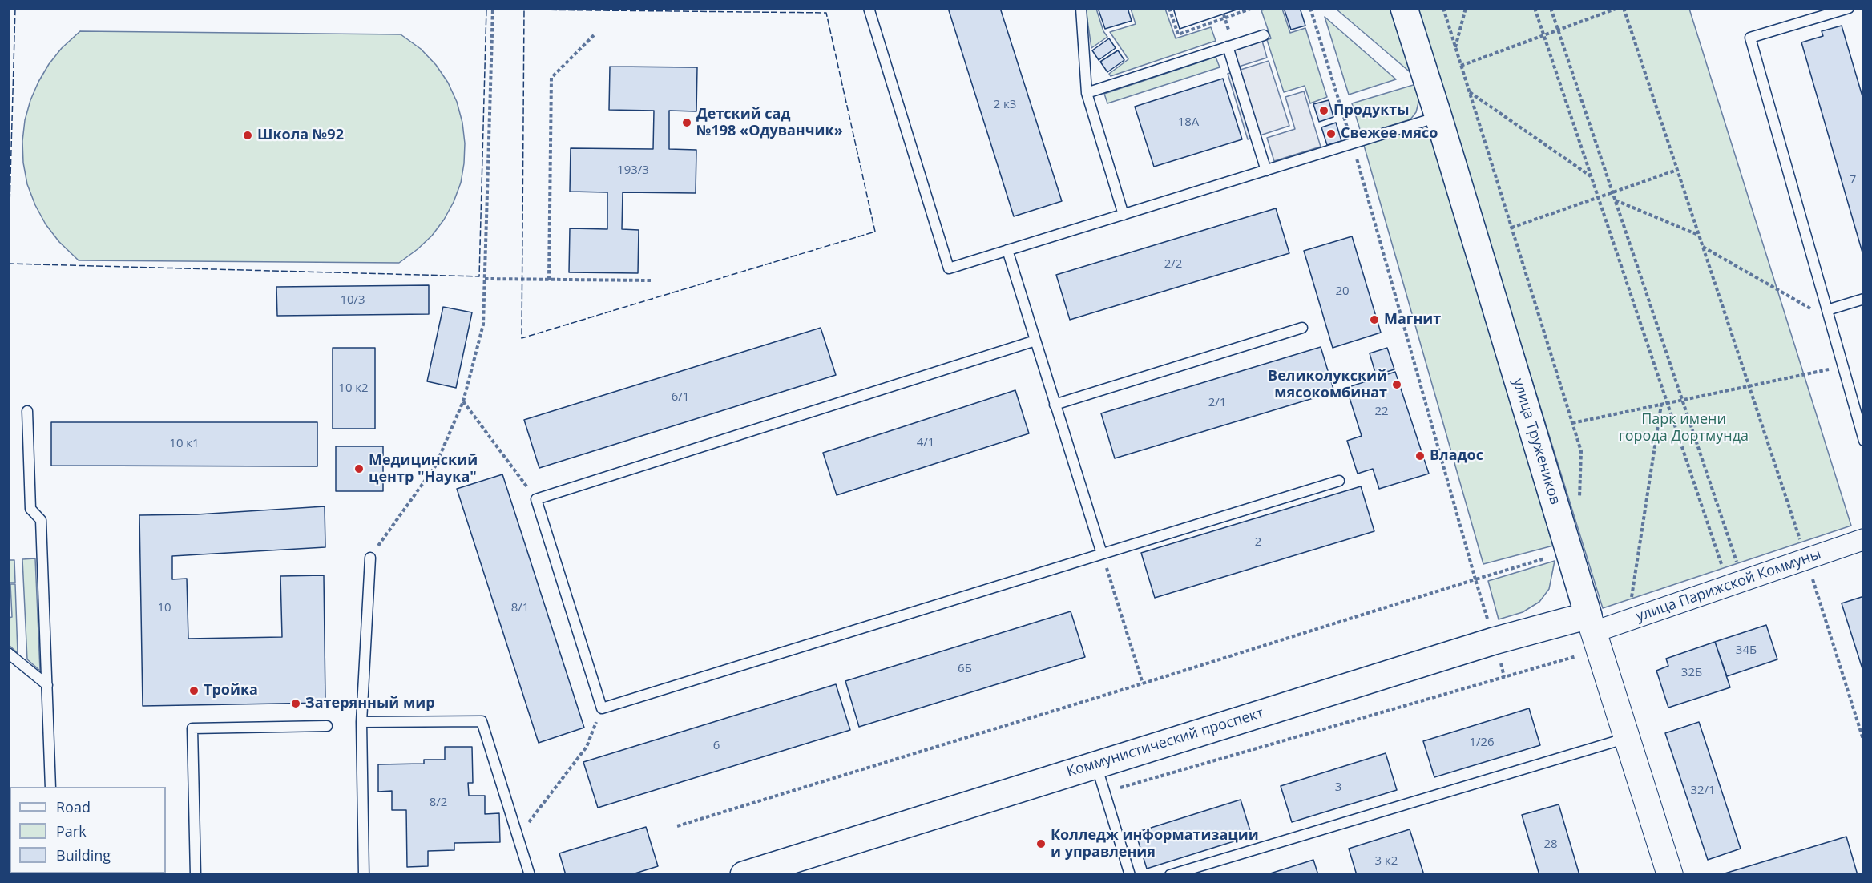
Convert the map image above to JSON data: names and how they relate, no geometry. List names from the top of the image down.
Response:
{
  "streets": {
    "main road": ["улица Тружеников", "Коммунистический проспект"],
    "street": ["улица Парижской Коммуны"]
  },
  "crossings": [
    ["улица Тружеников", "улица Парижской Коммуны"],
    ["улица Тружеников", "Коммунистический проспект"],
    ["улица Парижской Коммуны", "Коммунистический проспект"]
  ],
  "parks": ["Парк имени города Дортмунда"],
  "places": [
    "Продукты",
    "Детский сад №198 «Одуванчик»",
    "Свежее мясо",
    "Школа №92",
    "Магнит",
    "Великолукский мясокомбинат",
    "Владос",
    "Медицинский центр \"Наука\"",
    "Тройка",
    "Затерянный мир",
    "Колледж информатизации и управления"
  ],
  "house_numbers": [
    "2 к3",
    "18А",
    "193/3",
    "7",
    "2/2",
    "20",
    "10/3",
    "10 к2",
    "6/1",
    "2/1",
    "22",
    "4/1",
    "10 к1",
    "2",
    "10",
    "8/1",
    "34Б",
    "6Б",
    "32Б",
    "1/26",
    "6",
    "3",
    "32/1",
    "8/2",
    "28",
    "3 к2"
  ],
  "legend": ["Road", "Park", "Building"]
}
